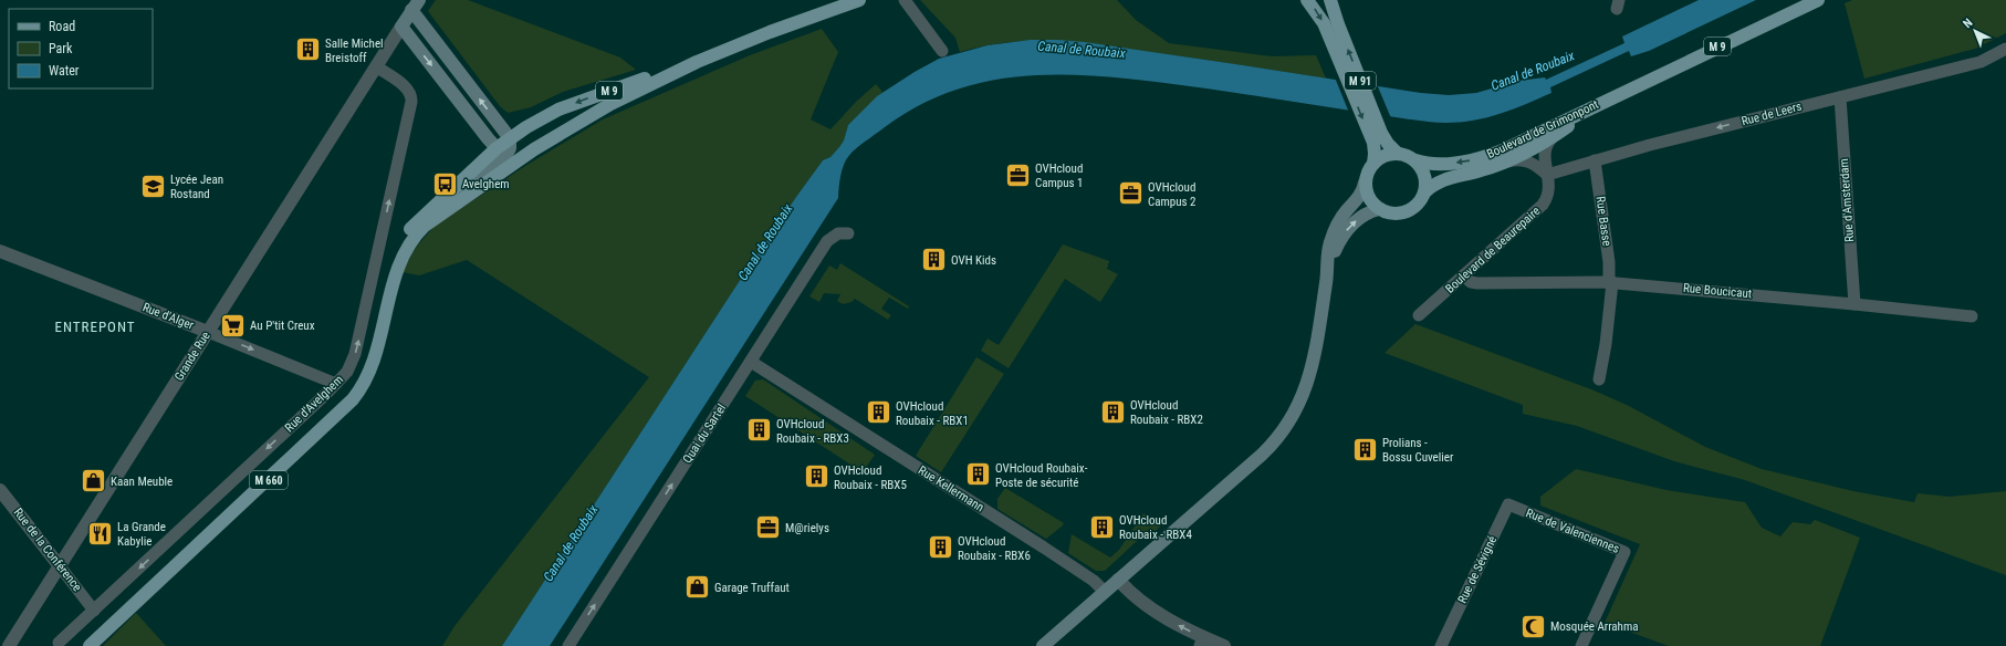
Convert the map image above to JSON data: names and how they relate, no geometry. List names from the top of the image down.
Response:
{
  "streets": {
    "main road": [
      "M 9",
      "M 91",
      "Boulevard de Grimonpont",
      "Grande Rue",
      "M 660"
    ],
    "street": [
      "Rue de Leers",
      "Rue d'Amsterdam",
      "Rue Basse",
      "Boulevard de Beaurepaire",
      "Rue Boucicaut",
      "Rue d'Alger",
      "Rue d'Avelghem",
      "Quai du Sartel",
      "Rue Kellermann",
      "Rue de Valenciennes",
      "Rue de la Conférence",
      "Rue de Sévigné"
    ]
  },
  "crossings": [
    ["M 9", "M 660"],
    ["M 91", "Boulevard de Grimonpont"],
    ["Rue de Leers", "Rue d'Amsterdam"],
    ["Rue de Leers", "Rue Basse"],
    ["Rue de Leers", "Boulevard de Beaurepaire"],
    ["Boulevard de Grimonpont", "Boulevard de Beaurepaire"],
    ["Rue d'Amsterdam", "Rue Boucicaut"],
    ["Rue Basse", "Rue Boucicaut"],
    ["Boulevard de Beaurepaire", "Rue Boucicaut"],
    ["Rue d'Alger", "Grande Rue"],
    ["Rue d'Alger", "Rue d'Avelghem"],
    ["Grande Rue", "Rue d'Avelghem"],
    ["Grande Rue", "Rue de la Conférence"],
    ["Rue d'Avelghem", "Rue de la Conférence"],
    ["Quai du Sartel", "Rue Kellermann"],
    ["Rue de Valenciennes", "Rue de Sévigné"]
  ],
  "one_way": ["Rue de Leers", "Rue d'Alger", "Quai du Sartel"],
  "districts": ["ENTREPONT"],
  "water": ["Canal de Roubaix"],
  "places": {
    "building": [
      "Salle Michel Breistoff",
      "OVH Kids",
      "OVHcloud Roubaix - RBX2",
      "OVHcloud Roubaix - RBX1",
      "OVHcloud Roubaix - RBX3",
      "Prolians - Bossu Cuvelier",
      "OVHcloud Roubaix- Poste de sécurité",
      "OVHcloud Roubaix - RBX5",
      "OVHcloud Roubaix - RBX4",
      "OVHcloud Roubaix - RBX6"
    ],
    "office": ["OVHcloud Campus 1", "OVHcloud Campus 2", "M@rielys"],
    "bus stop": ["Avelghem"],
    "school or university": ["Lycée Jean Rostand"],
    "supermarket": ["Au P'tit Creux"],
    "shop": ["Kaan Meuble", "Garage Truffaut"],
    "restaurant": ["La Grande Kabylie"],
    "mosque": ["Mosquée Arrahma"]
  },
  "legend": ["Road", "Park", "Water"],
  "north": "top left"
}
